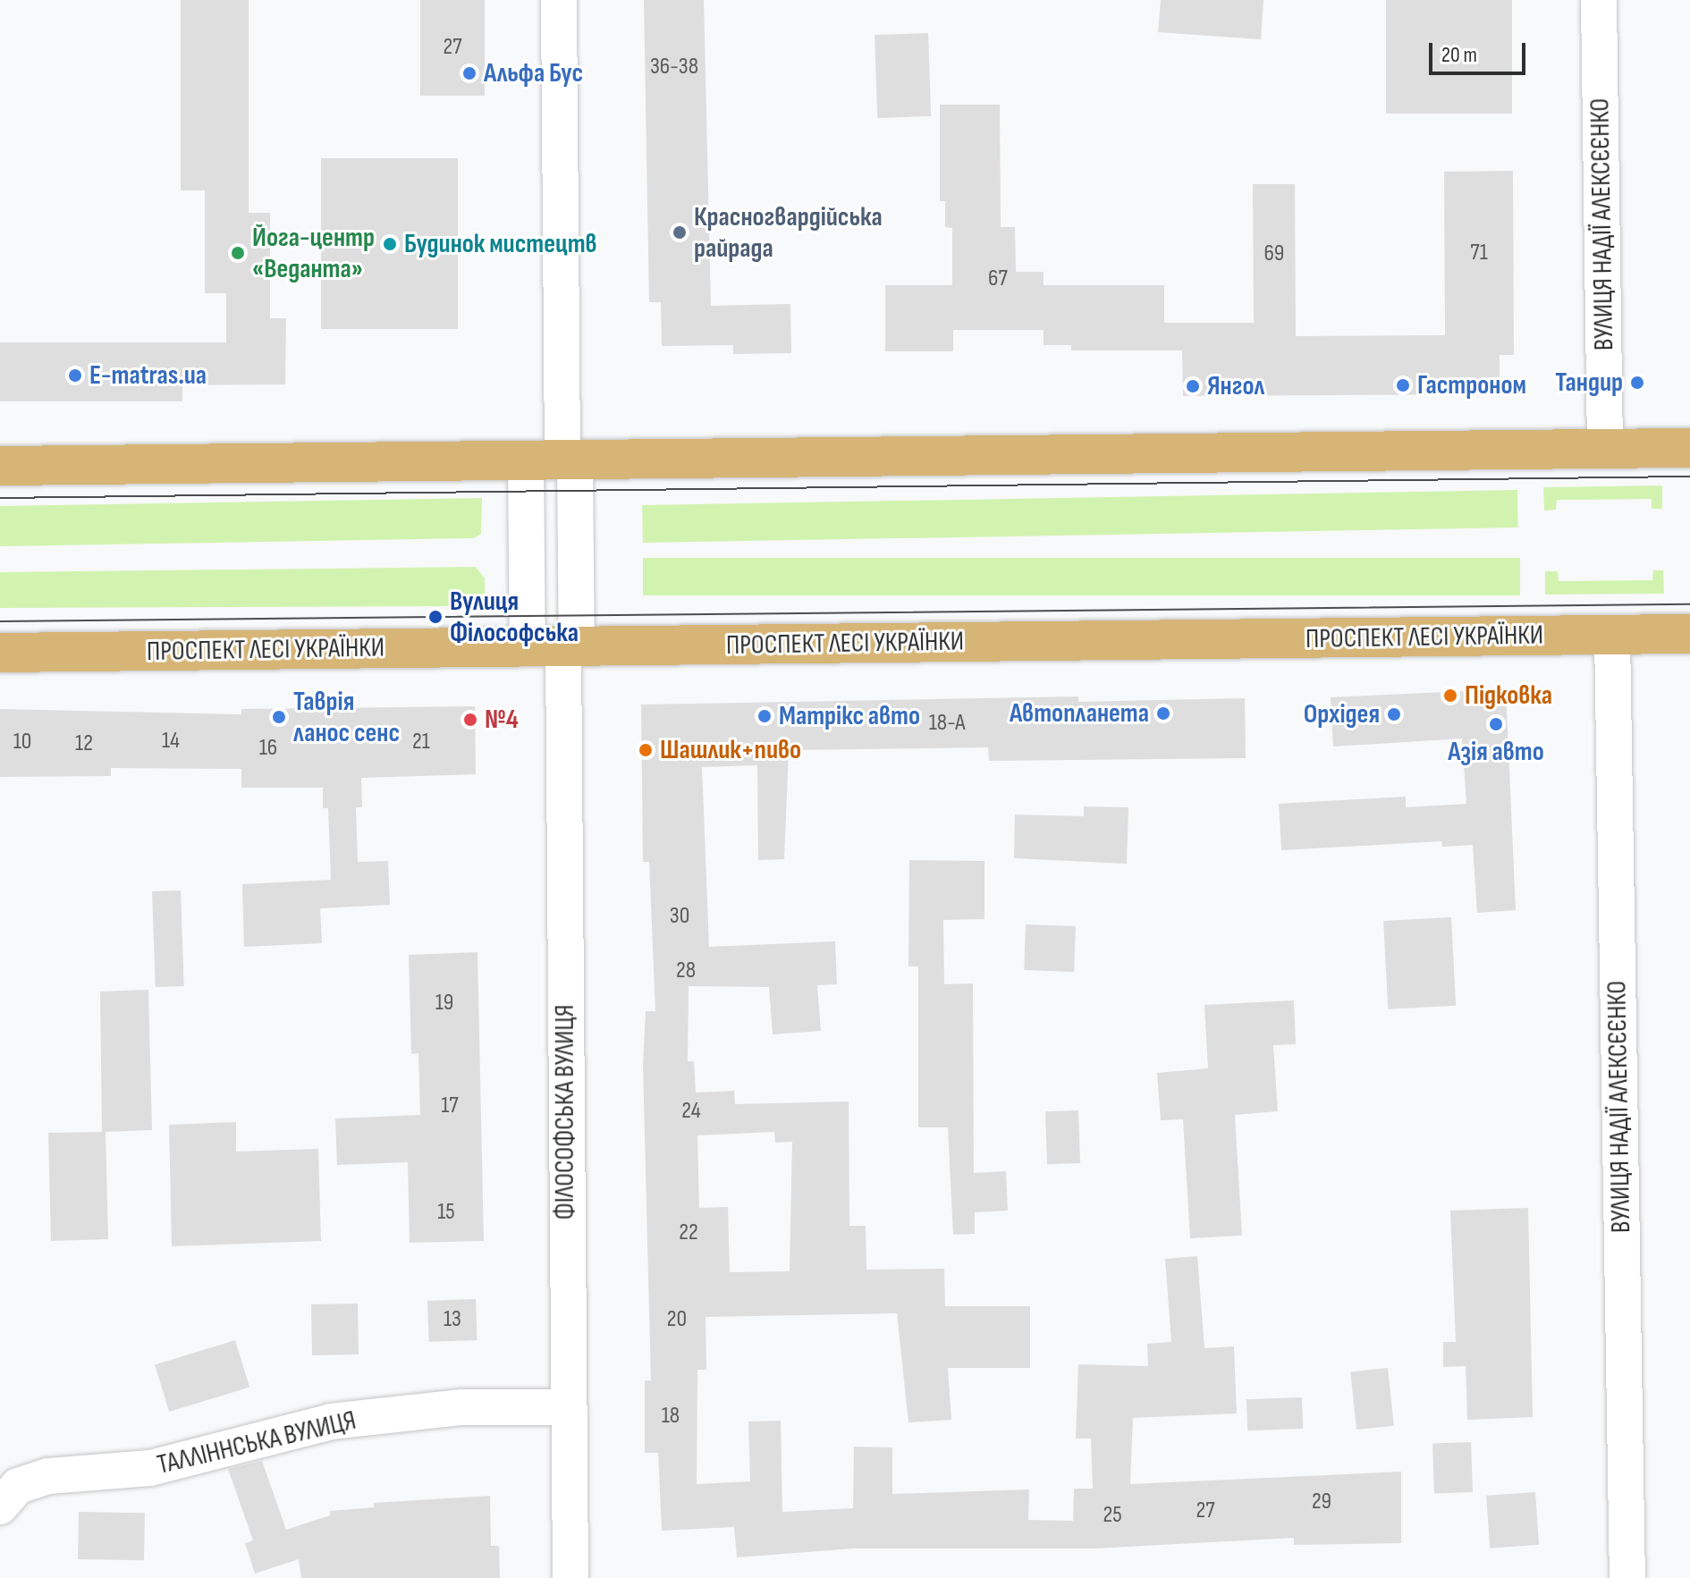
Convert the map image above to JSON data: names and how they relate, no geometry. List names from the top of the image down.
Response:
{
  "streets": {
    "main road": ["ПРОСПЕКТ ЛЕСІ УКРАЇНКИ"],
    "street": ["ВУЛИЦЯ НАДІЇ АЛЕКСЄЄНКО", "ФІЛОСОФСЬКА ВУЛИЦЯ", "ТАЛЛІННСЬКА ВУЛИЦЯ"]
  },
  "crossings": [
    ["ВУЛИЦЯ НАДІЇ АЛЕКСЄЄНКО", "ПРОСПЕКТ ЛЕСІ УКРАЇНКИ"],
    ["ПРОСПЕКТ ЛЕСІ УКРАЇНКИ", "ФІЛОСОФСЬКА ВУЛИЦЯ"],
    ["ФІЛОСОФСЬКА ВУЛИЦЯ", "ТАЛЛІННСЬКА ВУЛИЦЯ"]
  ],
  "places": [
    "Альфа Бус",
    "Красногвардійська райрада",
    "Будинок мистецтв",
    "Йога-центр «Веданта»",
    "E-matras.ua",
    "Тандир",
    "Гастроном",
    "Янгол",
    "Вулиця Філософська",
    "Підковка",
    "Автопланета",
    "Орхідея",
    "Матрікс авто",
    "Таврія ланос сенс",
    "№4",
    "Азія авто",
    "Шашлик+пиво"
  ],
  "house_numbers": [
    "27",
    "36-38",
    "71",
    "69",
    "67",
    "18-А",
    "14",
    "10",
    "21",
    "12",
    "16",
    "30",
    "28",
    "19",
    "17",
    "24",
    "15",
    "22",
    "13",
    "20",
    "18",
    "29",
    "27",
    "25"
  ],
  "scale_bar": "20 m"
}
